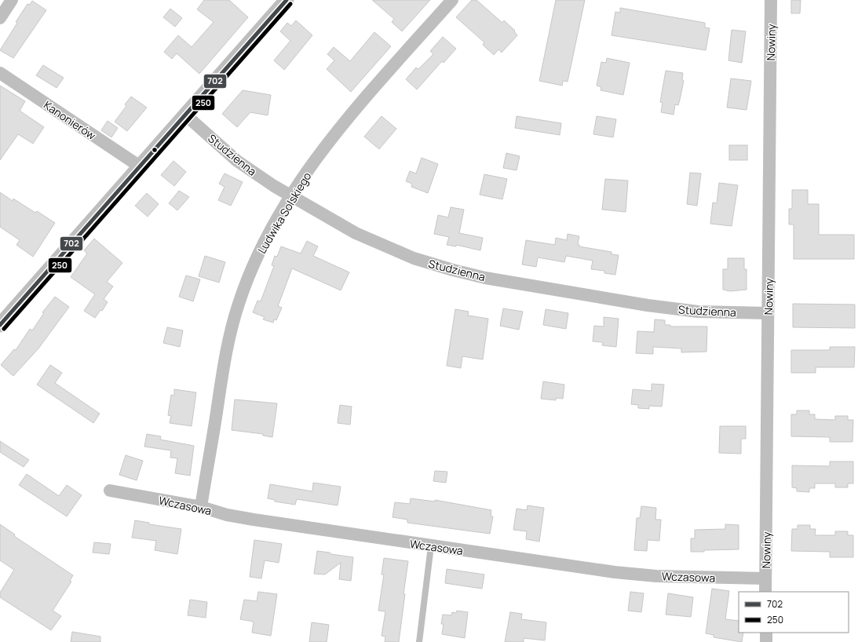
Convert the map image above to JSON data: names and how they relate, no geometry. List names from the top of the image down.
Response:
{
  "streets": {
    "street": [
      "Nowiny",
      "Kanonierów",
      "Studzienna",
      "Ludwika Solskiego",
      "Wczasowa"
    ]
  },
  "crossings": [
    ["Nowiny", "Studzienna"],
    ["Nowiny", "Wczasowa"],
    ["Studzienna", "Ludwika Solskiego"],
    ["Ludwika Solskiego", "Wczasowa"]
  ],
  "lines": ["transit line 702", "transit line 250"],
  "legend": ["702", "250"]
}
